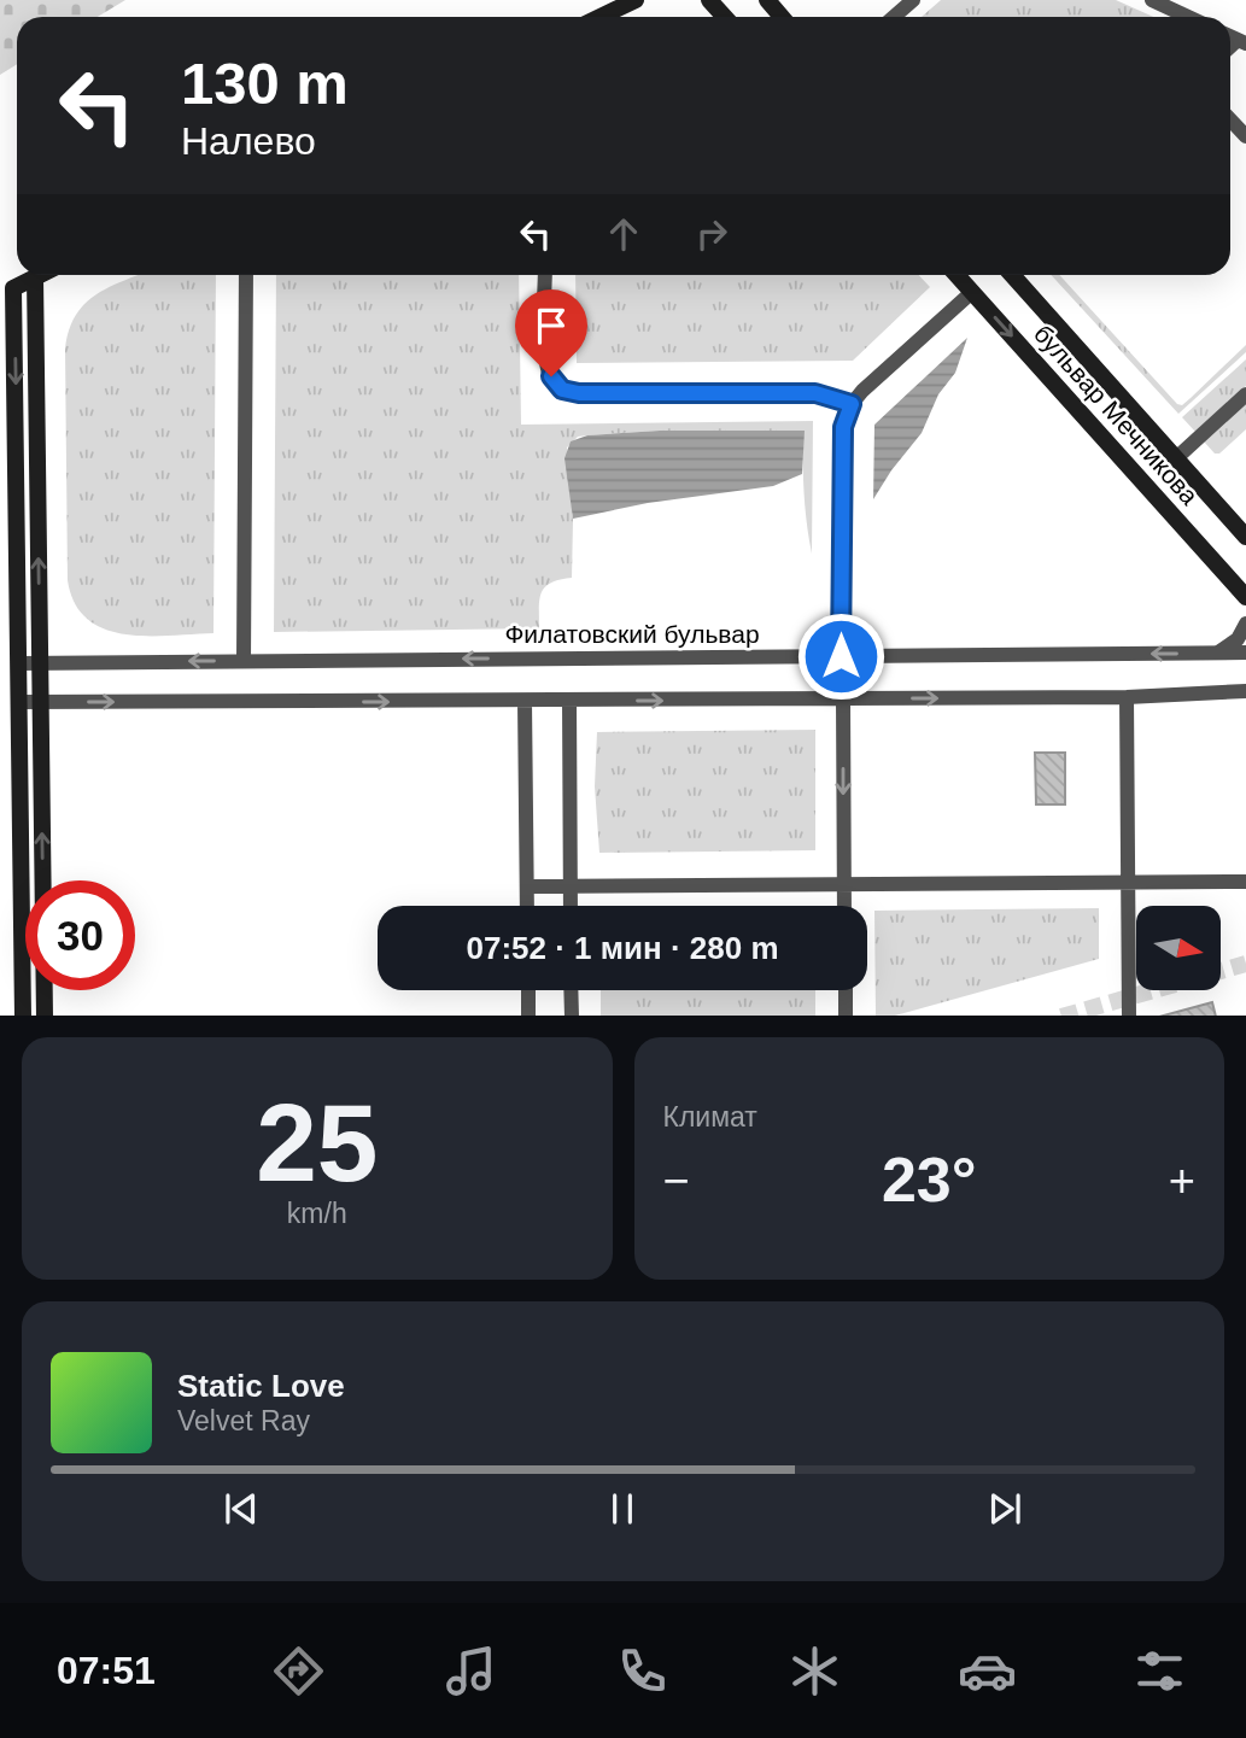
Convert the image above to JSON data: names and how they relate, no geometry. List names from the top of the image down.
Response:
{
  "streets": {
    "street": ["бульвар Мечникова", "Филатовский бульвар"]
  },
  "north": "right",
  "page": {
    "turn": ["130 m", "Налево"],
    "limit": "30",
    "trip": "07:52 · 1 мин · 280 m",
    "tile": [
      ["25", "km/h"],
      "Климат"
    ],
    "heat": ["−", "23°", "+"],
    "song": ["Static Love", "Velvet Ray"],
    "tabs": "07:51"
  }
}
